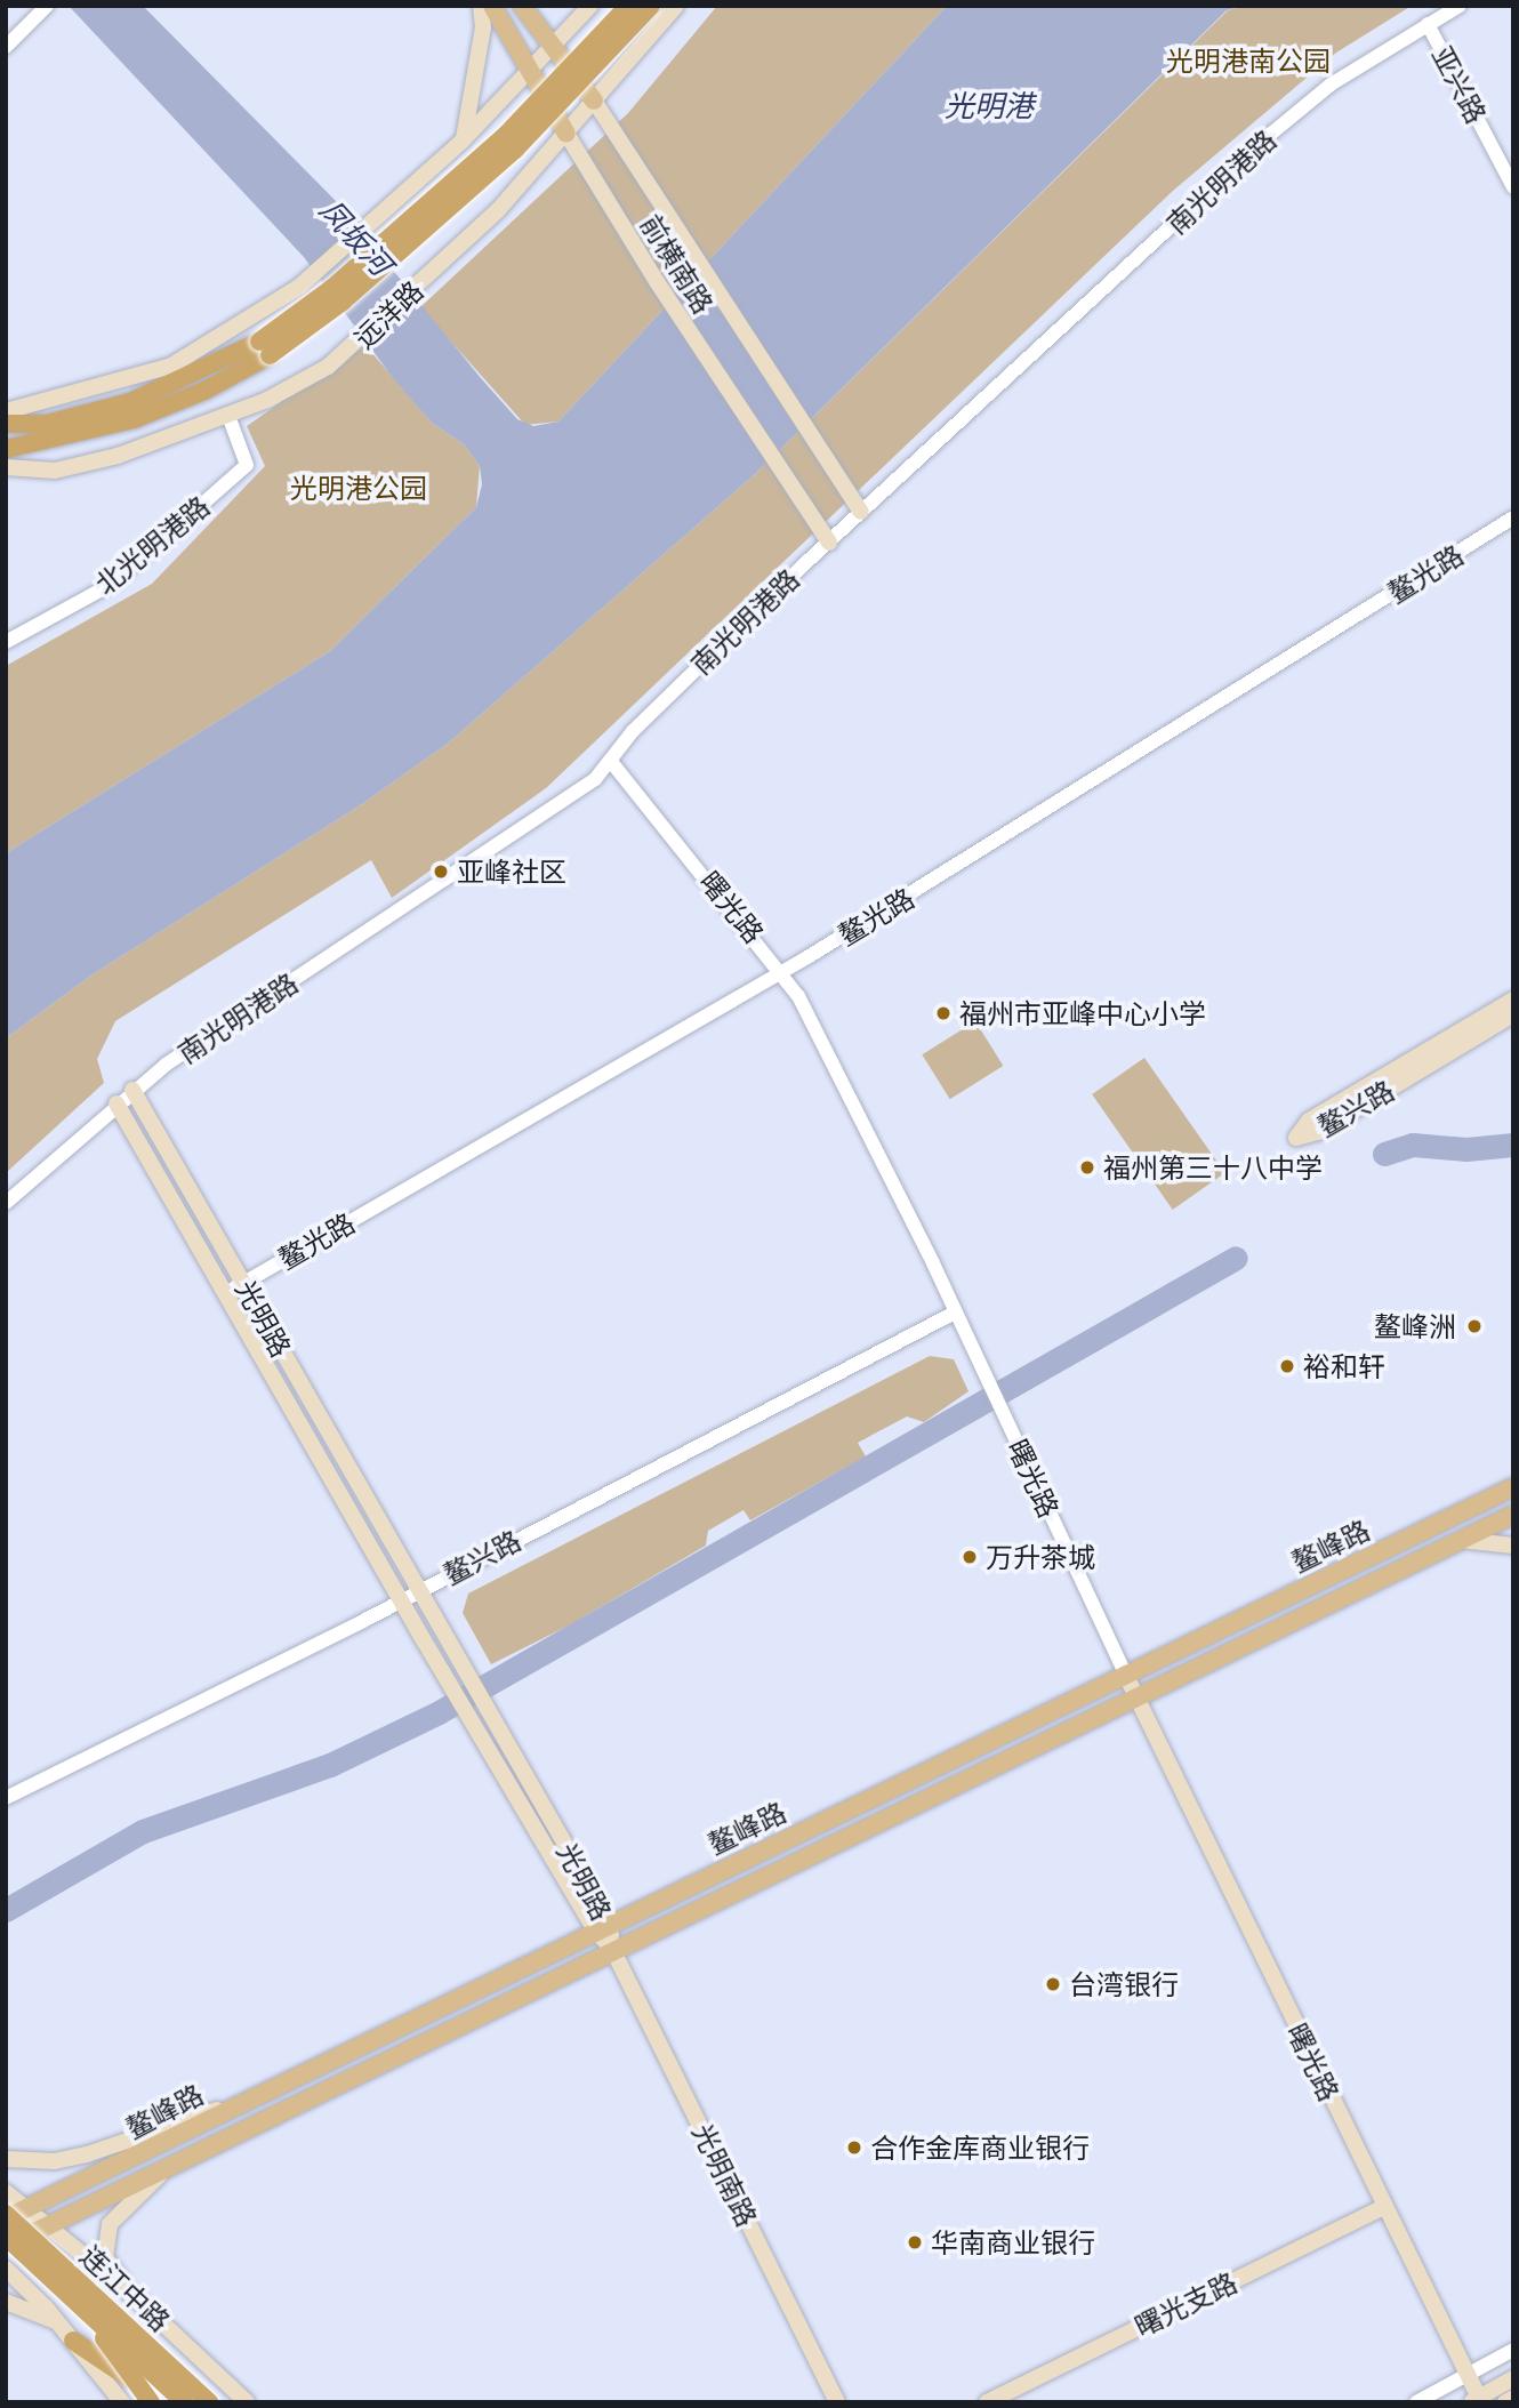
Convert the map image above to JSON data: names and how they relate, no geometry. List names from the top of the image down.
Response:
{
  "streets": {
    "highway": ["连江中路"],
    "main road": [
      "前横南路",
      "远洋路",
      "曙光路",
      "鳌兴路",
      "光明路",
      "鳌峰路",
      "光明南路",
      "曙光支路"
    ],
    "street": [
      "亚兴路",
      "南光明港路",
      "北光明港路",
      "鳌光路"
    ]
  },
  "crossings": [
    ["亚兴路", "南光明港路"],
    ["南光明港路", "前横南路"],
    ["南光明港路", "曙光路"],
    ["南光明港路", "光明路"],
    ["前横南路", "远洋路"],
    ["远洋路", "北光明港路"],
    ["鳌光路", "曙光路"],
    ["鳌光路", "光明路"],
    ["曙光路", "鳌兴路"],
    ["曙光路", "鳌峰路"],
    ["曙光路", "曙光支路"],
    ["鳌兴路", "光明路"],
    ["光明路", "鳌峰路"],
    ["光明路", "光明南路"],
    ["鳌峰路", "光明南路"],
    ["鳌峰路", "连江中路"]
  ],
  "water": ["光明港", "凤坂河"],
  "parks": ["光明港南公园", "光明港公园"],
  "places": [
    "亚峰社区",
    "福州市亚峰中心小学",
    "福州第三十八中学",
    "鳌峰洲",
    "裕和轩",
    "万升茶城",
    "台湾银行",
    "合作金库商业银行",
    "华南商业银行"
  ]
}
